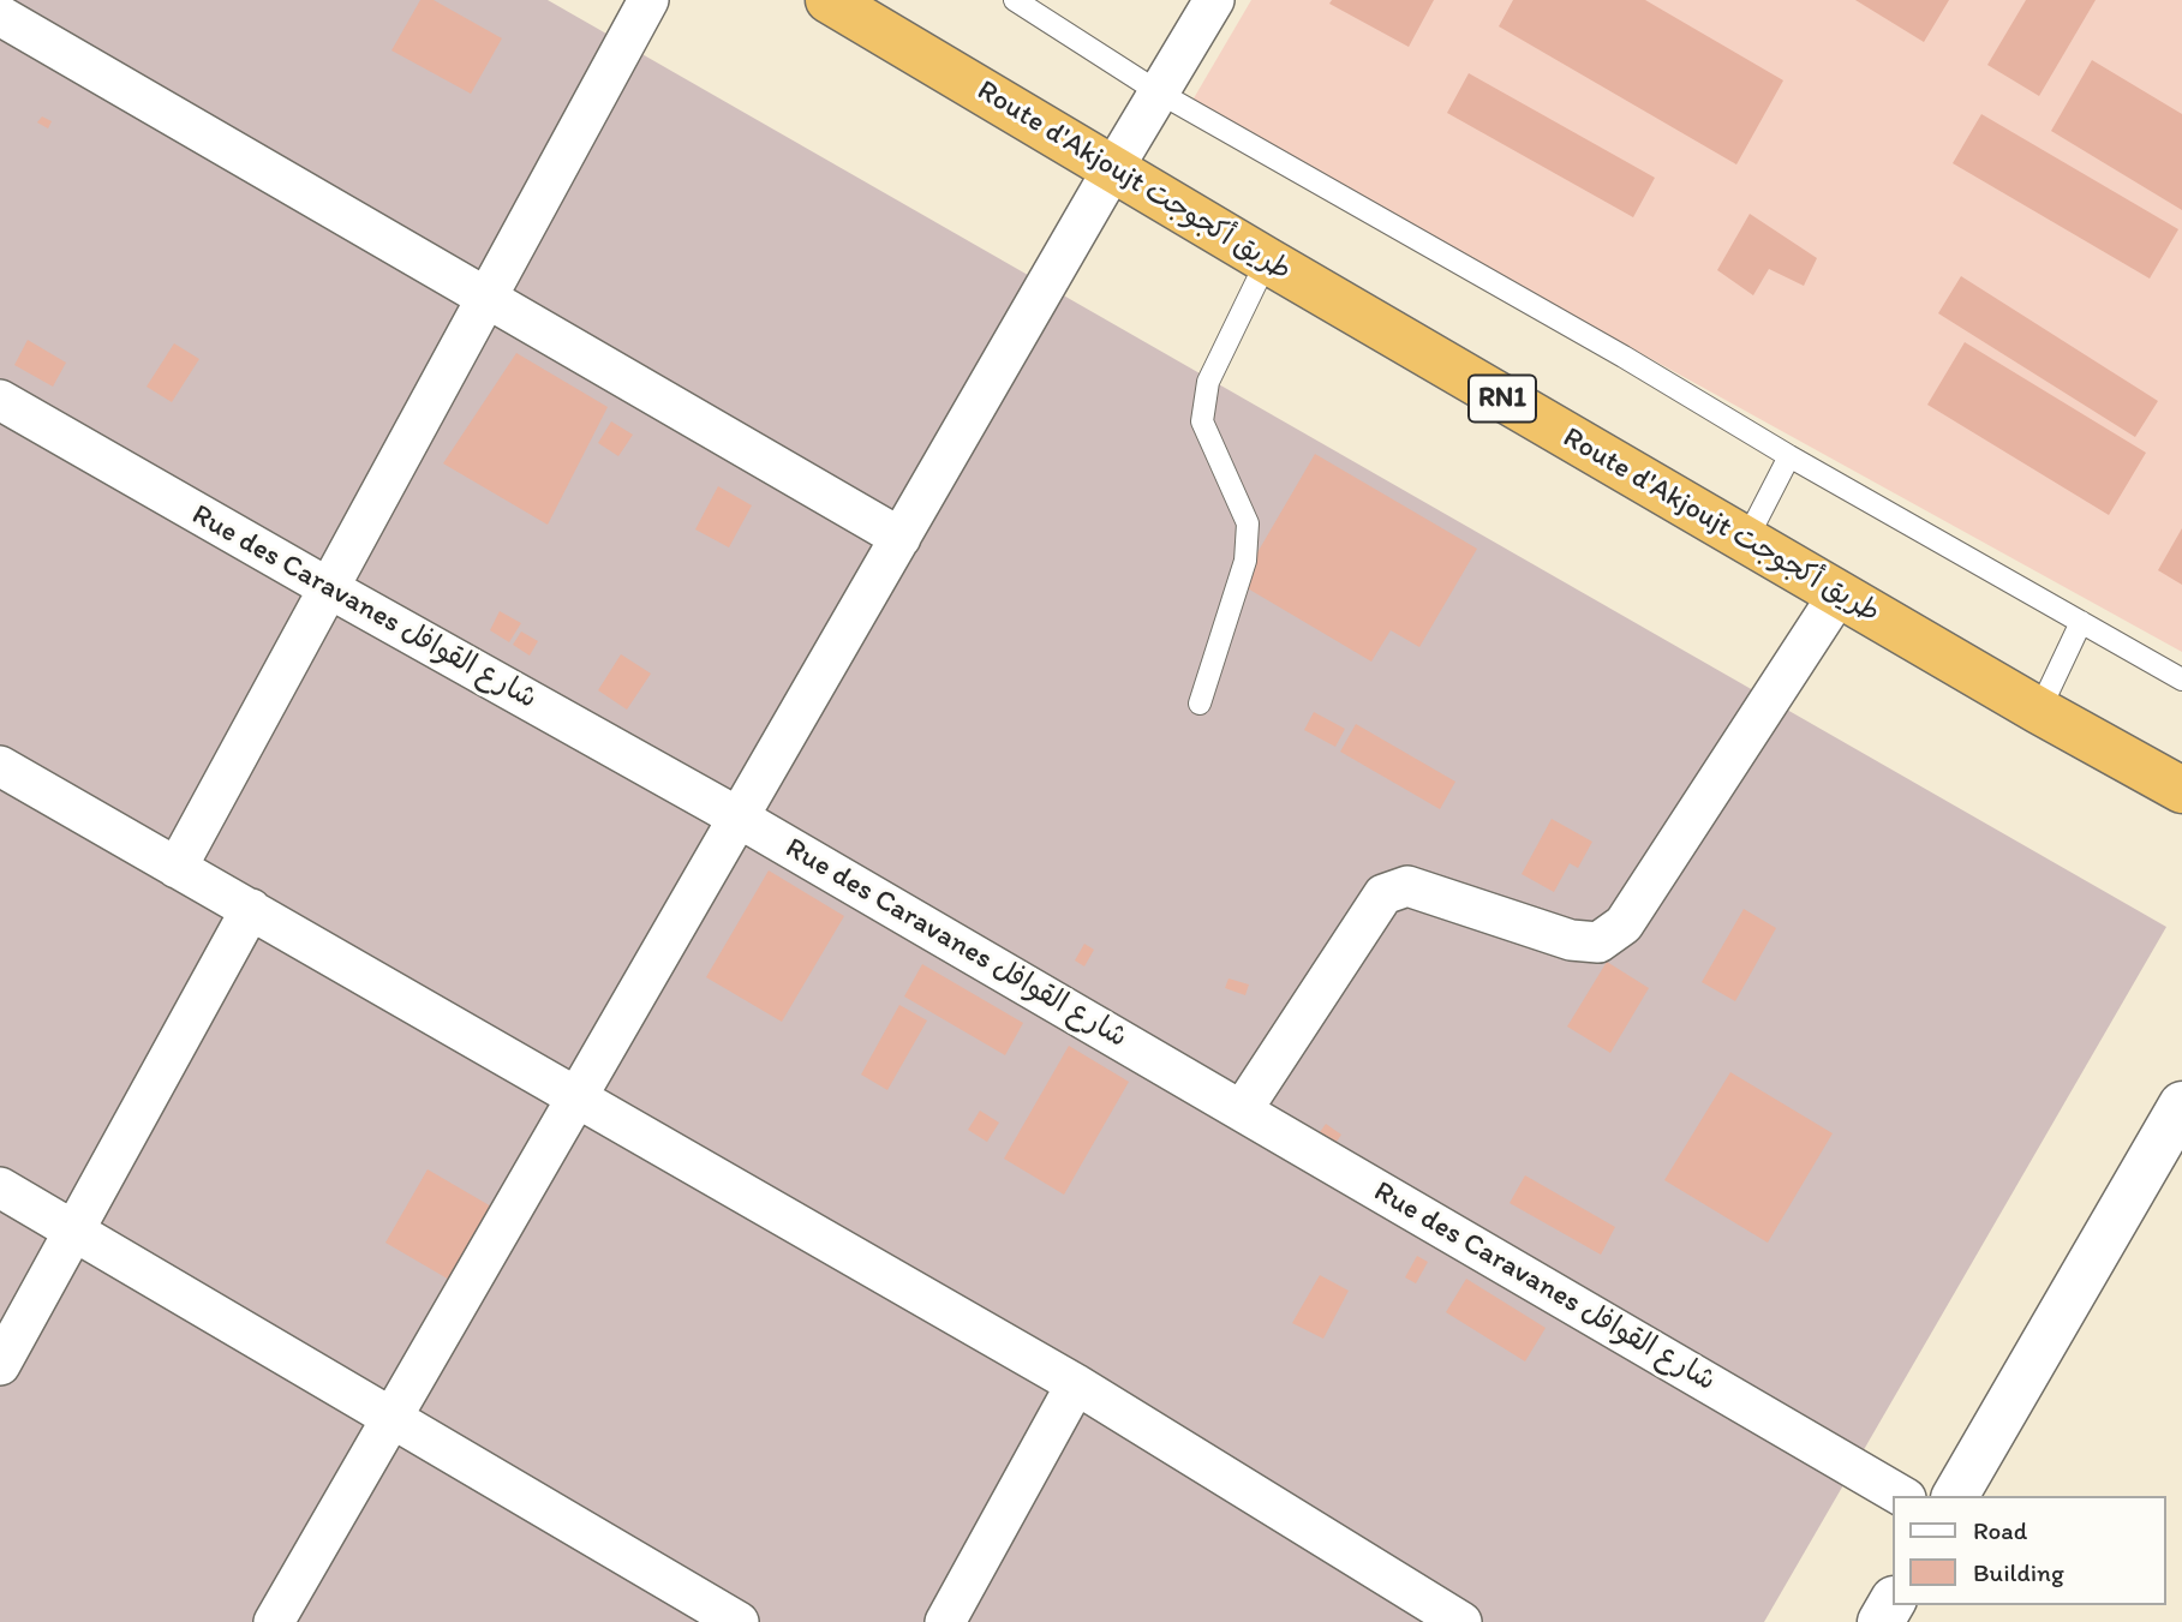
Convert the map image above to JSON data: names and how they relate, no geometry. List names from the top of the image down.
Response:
{
  "streets": {
    "highway": ["Route d'Akjoujt طريق أكجوجت", "RN1"],
    "street": ["Rue des Caravanes شارع القوافل"]
  },
  "legend": ["Road", "Building"]
}
